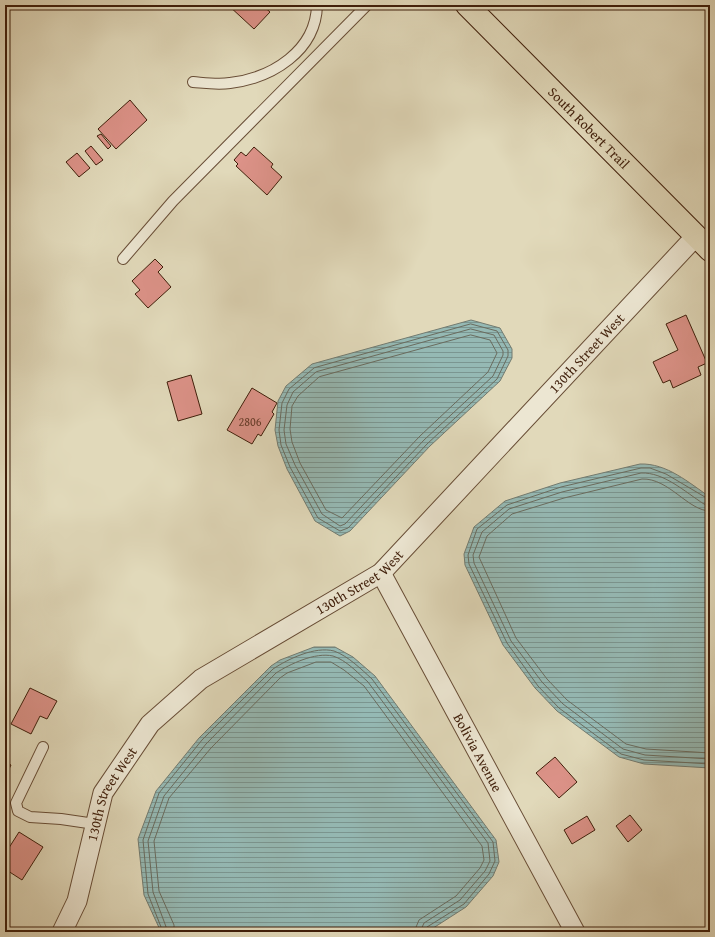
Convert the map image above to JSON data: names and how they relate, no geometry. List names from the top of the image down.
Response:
{
  "streets": {
    "main road": ["South Robert Trail"],
    "street": ["130th Street West", "Bolivia Avenue"]
  },
  "crossings": [
    ["South Robert Trail", "130th Street West"],
    ["130th Street West", "Bolivia Avenue"]
  ],
  "house_numbers": ["2806"]
}
